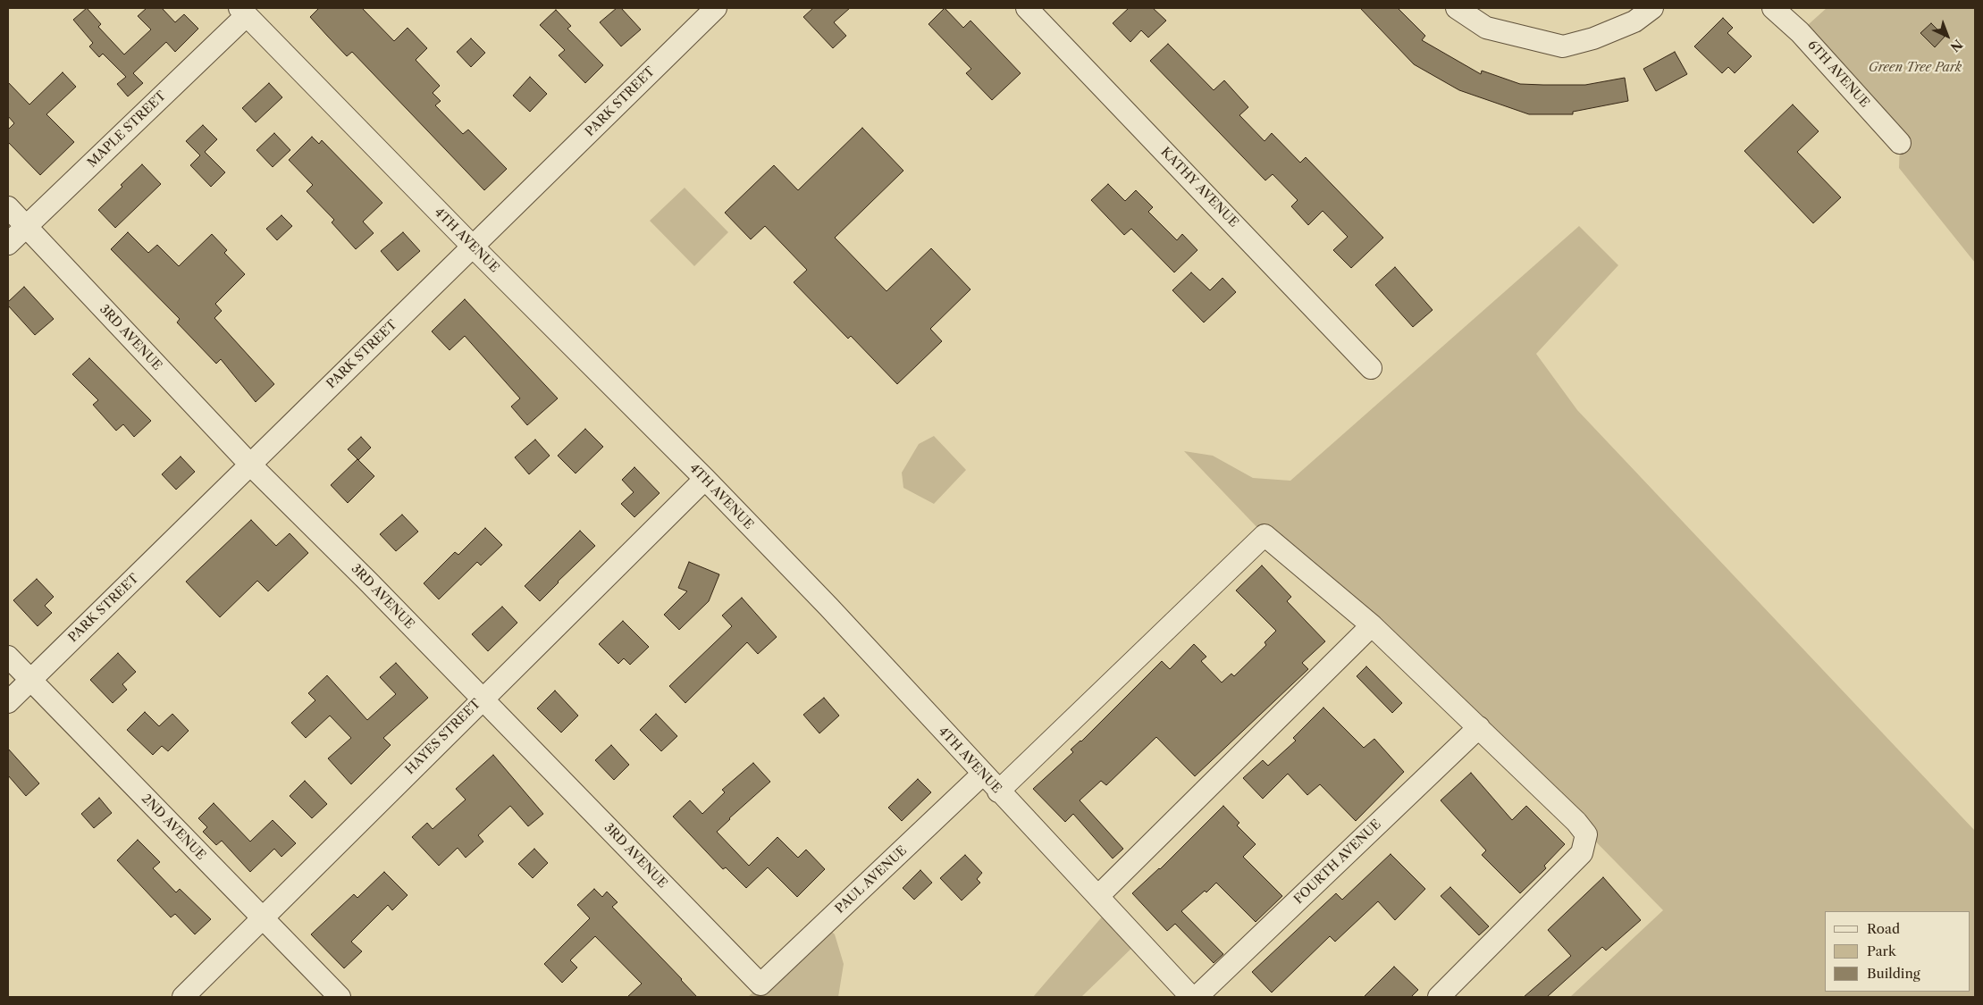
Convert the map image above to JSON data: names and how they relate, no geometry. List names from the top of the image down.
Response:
{
  "streets": {
    "street": [
      "6TH AVENUE",
      "PARK STREET",
      "MAPLE STREET",
      "KATHY AVENUE",
      "4TH AVENUE",
      "3RD AVENUE",
      "HAYES STREET",
      "2ND AVENUE",
      "FOURTH AVENUE",
      "PAUL AVENUE"
    ]
  },
  "crossings": [
    ["PARK STREET", "4TH AVENUE"],
    ["PARK STREET", "3RD AVENUE"],
    ["PARK STREET", "2ND AVENUE"],
    ["MAPLE STREET", "4TH AVENUE"],
    ["MAPLE STREET", "3RD AVENUE"],
    ["4TH AVENUE", "HAYES STREET"],
    ["4TH AVENUE", "PAUL AVENUE"],
    ["3RD AVENUE", "HAYES STREET"],
    ["3RD AVENUE", "PAUL AVENUE"],
    ["HAYES STREET", "2ND AVENUE"]
  ],
  "parks": ["Green Tree Park"],
  "legend": ["Road", "Park", "Building"],
  "north": "bottom right"
}
